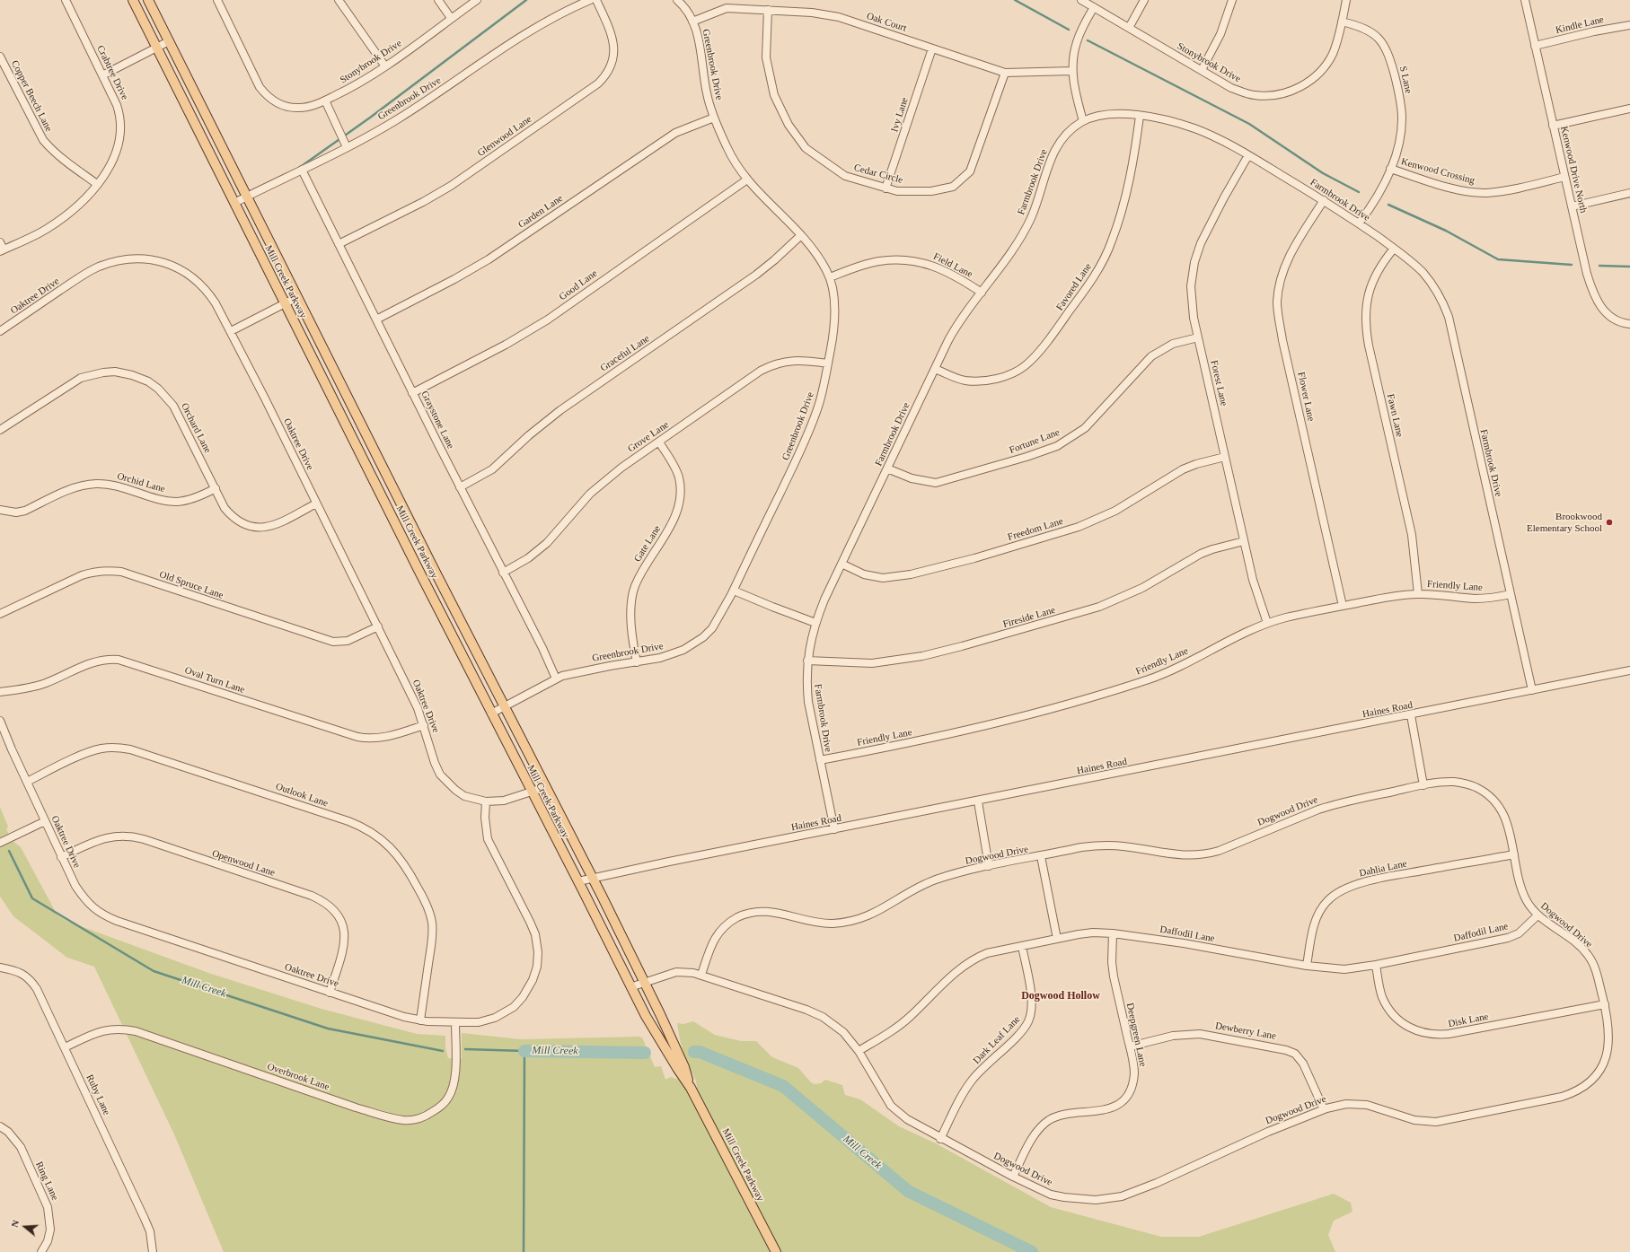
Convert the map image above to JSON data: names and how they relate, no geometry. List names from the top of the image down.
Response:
{
  "streets": {
    "main road": ["Mill Creek Parkway"],
    "street": [
      "Oak Court",
      "Kindle Lane",
      "Stonybrook Drive",
      "Greenbrook Drive",
      "Crabtree Drive",
      "S Lane",
      "Copper Beech Lane",
      "Ivy Lane",
      "Glenwood Lane",
      "Kenwood Drive North",
      "Kenwood Crossing",
      "Cedar Circle",
      "Farmbrook Drive",
      "Garden Lane",
      "Field Lane",
      "Good Lane",
      "Favored Lane",
      "Oaktree Drive",
      "Graceful Lane",
      "Forest Lane",
      "Flower Lane",
      "Fawn Lane",
      "Graystone Lane",
      "Orchard Lane",
      "Grove Lane",
      "Fortune Lane",
      "Orchid Lane",
      "Freedom Lane",
      "Gate Lane",
      "Old Spruce Lane",
      "Friendly Lane",
      "Fireside Lane",
      "Oval Turn Lane",
      "Haines Road",
      "Outlook Lane",
      "Dogwood Drive",
      "Openwood Lane",
      "Dahlia Lane",
      "Daffodil Lane",
      "Disk Lane",
      "Dewberry Lane",
      "Deepgreen Lane",
      "Dark Leaf Lane",
      "Overbrook Lane",
      "Ruby Lane",
      "Ring Lane"
    ]
  },
  "crossings": [
    ["Oak Court", "Greenbrook Drive"],
    ["Oak Court", "Ivy Lane"],
    ["Oak Court", "Cedar Circle"],
    ["Kindle Lane", "Kenwood Drive North"],
    ["Stonybrook Drive", "S Lane"],
    ["Greenbrook Drive", "Garden Lane"],
    ["Greenbrook Drive", "Field Lane"],
    ["Greenbrook Drive", "Mill Creek Parkway"],
    ["Greenbrook Drive", "Good Lane"],
    ["Greenbrook Drive", "Graceful Lane"],
    ["Greenbrook Drive", "Graystone Lane"],
    ["Greenbrook Drive", "Grove Lane"],
    ["Greenbrook Drive", "Gate Lane"],
    ["Crabtree Drive", "Copper Beech Lane"],
    ["S Lane", "Kenwood Crossing"],
    ["S Lane", "Farmbrook Drive"],
    ["Ivy Lane", "Cedar Circle"],
    ["Glenwood Lane", "Graystone Lane"],
    ["Kenwood Drive North", "Kenwood Crossing"],
    ["Farmbrook Drive", "Field Lane"],
    ["Farmbrook Drive", "Favored Lane"],
    ["Farmbrook Drive", "Forest Lane"],
    ["Farmbrook Drive", "Flower Lane"],
    ["Farmbrook Drive", "Fawn Lane"],
    ["Farmbrook Drive", "Fortune Lane"],
    ["Farmbrook Drive", "Freedom Lane"],
    ["Farmbrook Drive", "Friendly Lane"],
    ["Farmbrook Drive", "Fireside Lane"],
    ["Farmbrook Drive", "Haines Road"],
    ["Garden Lane", "Graystone Lane"],
    ["Mill Creek Parkway", "Oaktree Drive"],
    ["Mill Creek Parkway", "Haines Road"],
    ["Mill Creek Parkway", "Dogwood Drive"],
    ["Good Lane", "Graystone Lane"],
    ["Oaktree Drive", "Orchard Lane"],
    ["Oaktree Drive", "Old Spruce Lane"],
    ["Oaktree Drive", "Oval Turn Lane"],
    ["Oaktree Drive", "Outlook Lane"],
    ["Oaktree Drive", "Openwood Lane"],
    ["Oaktree Drive", "Overbrook Lane"],
    ["Graceful Lane", "Graystone Lane"],
    ["Forest Lane", "Fortune Lane"],
    ["Forest Lane", "Freedom Lane"],
    ["Forest Lane", "Friendly Lane"],
    ["Forest Lane", "Fireside Lane"],
    ["Flower Lane", "Friendly Lane"],
    ["Fawn Lane", "Friendly Lane"],
    ["Graystone Lane", "Grove Lane"],
    ["Orchard Lane", "Orchid Lane"],
    ["Grove Lane", "Gate Lane"],
    ["Dogwood Drive", "Dahlia Lane"],
    ["Dogwood Drive", "Daffodil Lane"],
    ["Dogwood Drive", "Disk Lane"],
    ["Dogwood Drive", "Dewberry Lane"],
    ["Dogwood Drive", "Deepgreen Lane"],
    ["Dogwood Drive", "Dark Leaf Lane"],
    ["Dahlia Lane", "Daffodil Lane"],
    ["Daffodil Lane", "Disk Lane"],
    ["Daffodil Lane", "Deepgreen Lane"],
    ["Daffodil Lane", "Dark Leaf Lane"],
    ["Dewberry Lane", "Deepgreen Lane"],
    ["Overbrook Lane", "Ruby Lane"]
  ],
  "districts": ["Dogwood Hollow"],
  "water": ["Mill Creek"],
  "places": ["Brookwood Elementary School"],
  "north": "left"
}
